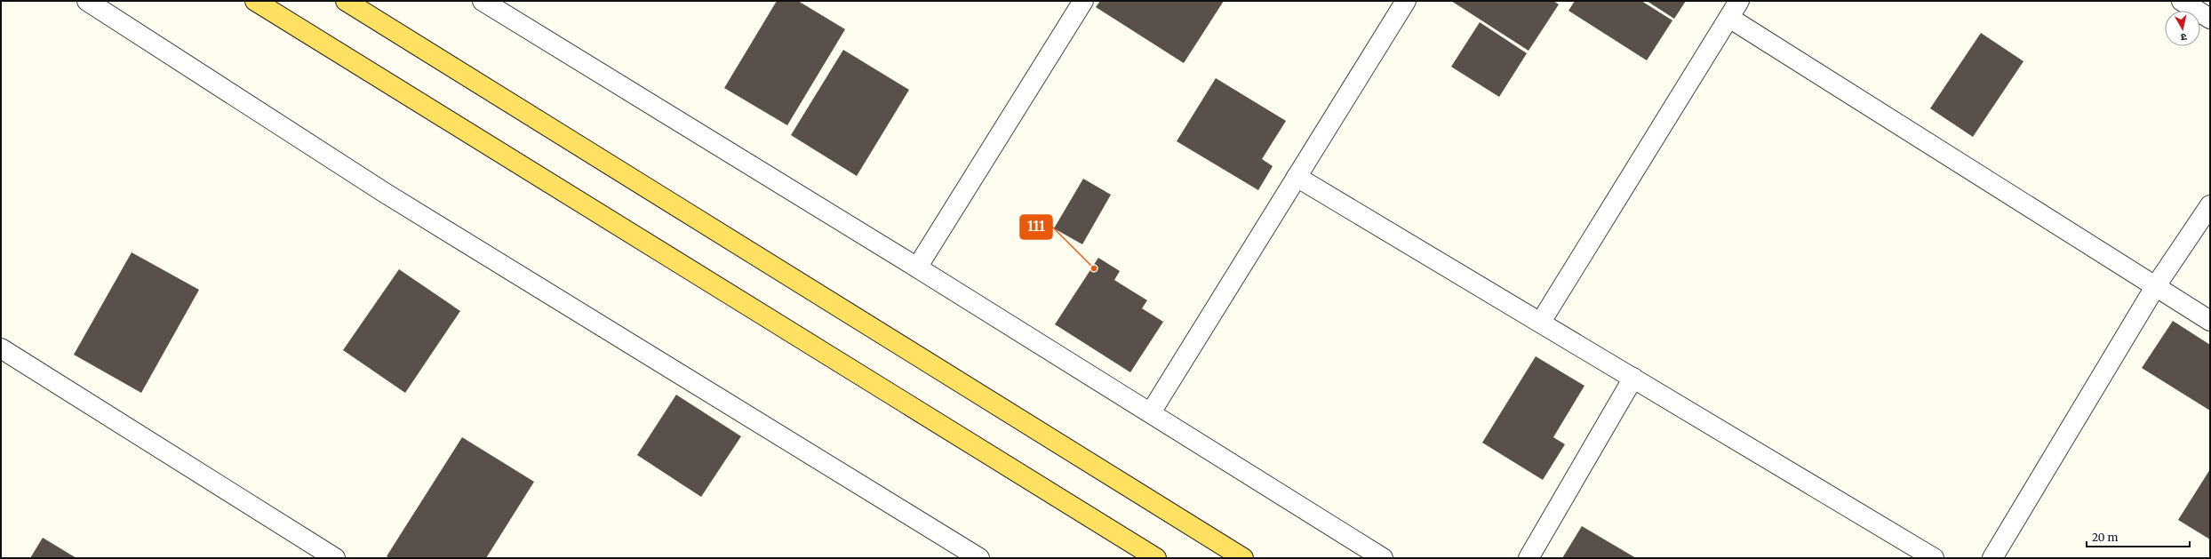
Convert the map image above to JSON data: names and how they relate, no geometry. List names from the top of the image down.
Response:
{
  "places": ["111"],
  "scale_bar": "20 m",
  "north": "bottom"
}
